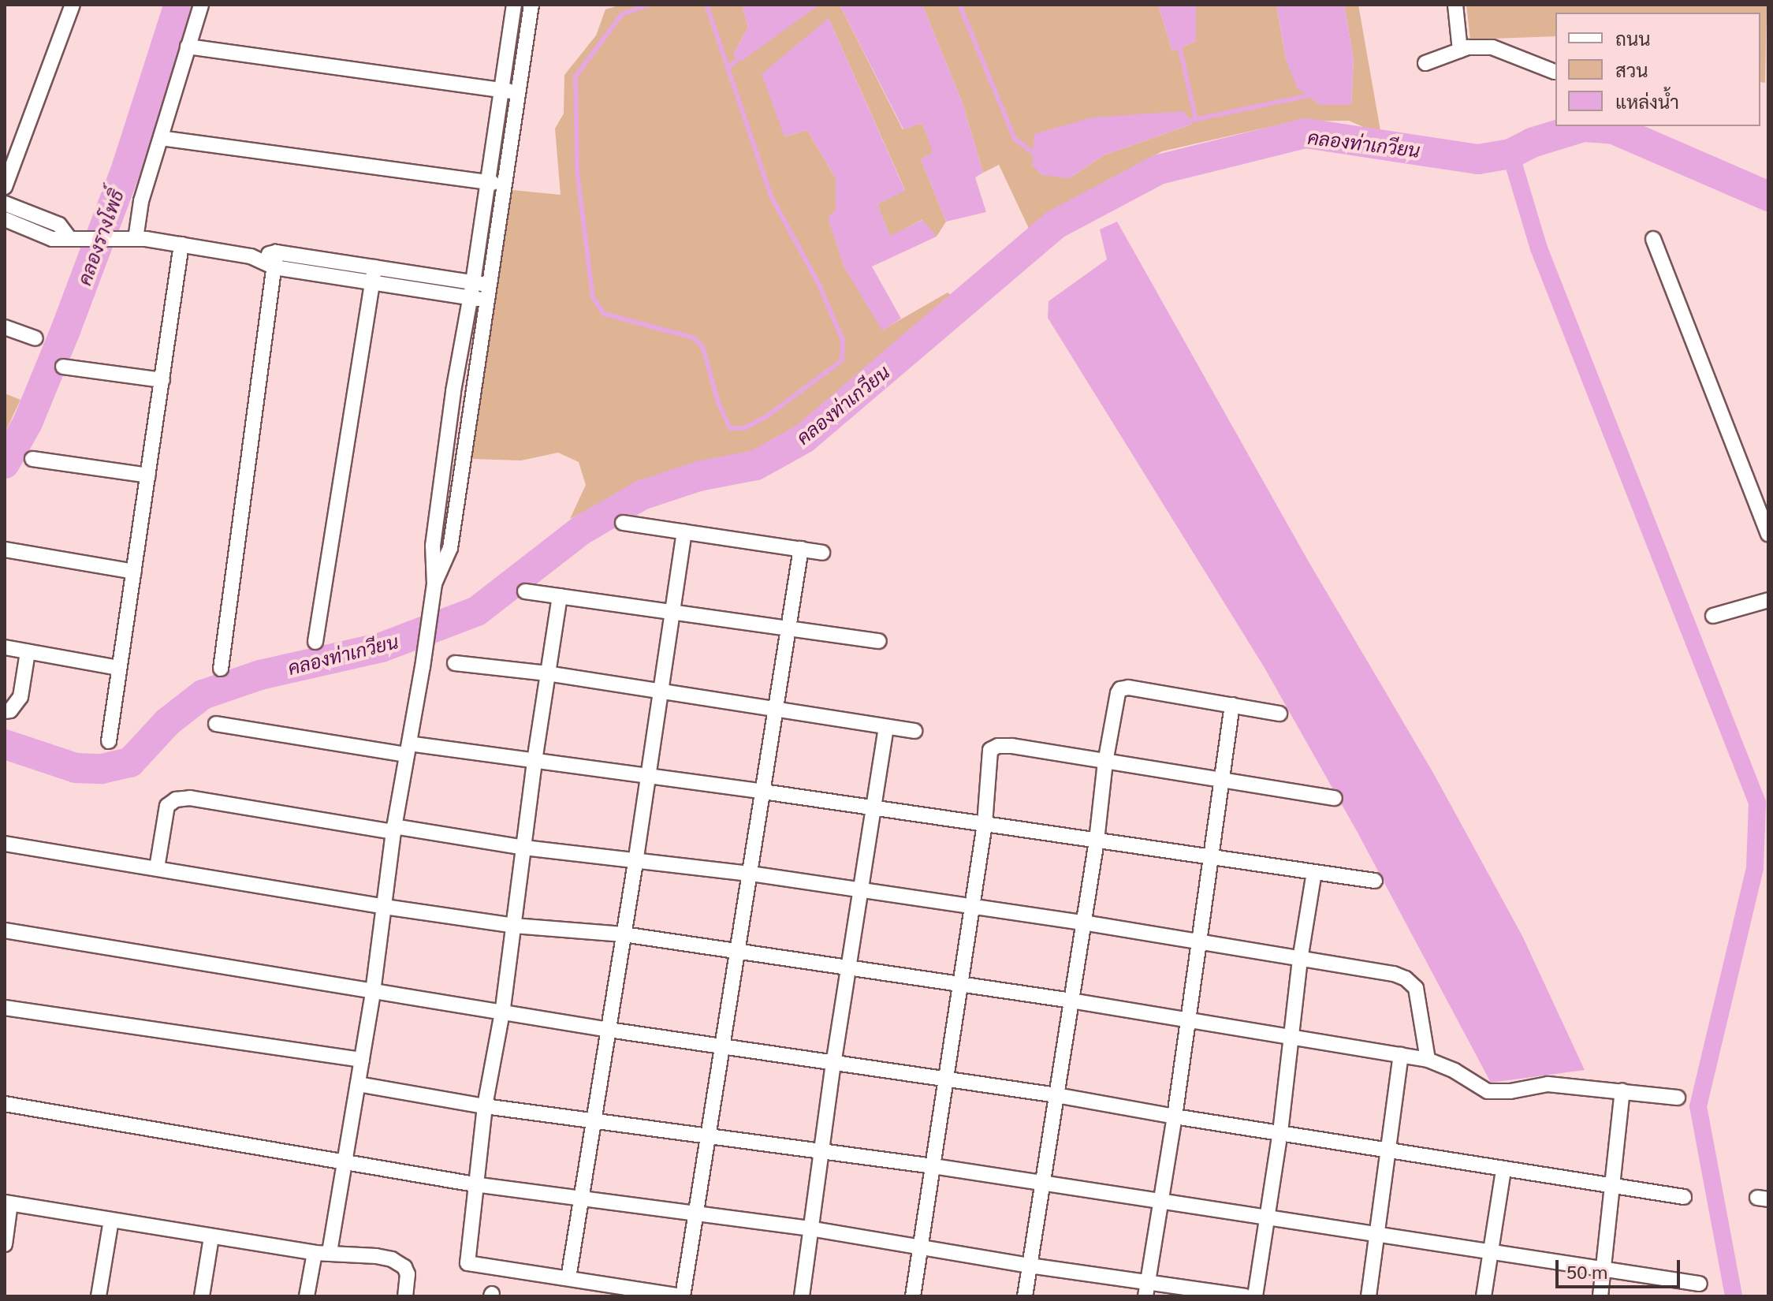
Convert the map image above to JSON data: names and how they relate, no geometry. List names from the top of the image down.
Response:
{
  "water": ["คลองท่าเกวียน", "คลองรางโพธิ์"],
  "legend": ["ถนน", "สวน", "แหล่งน้ำ"],
  "scale_bar": "50 m"
}
